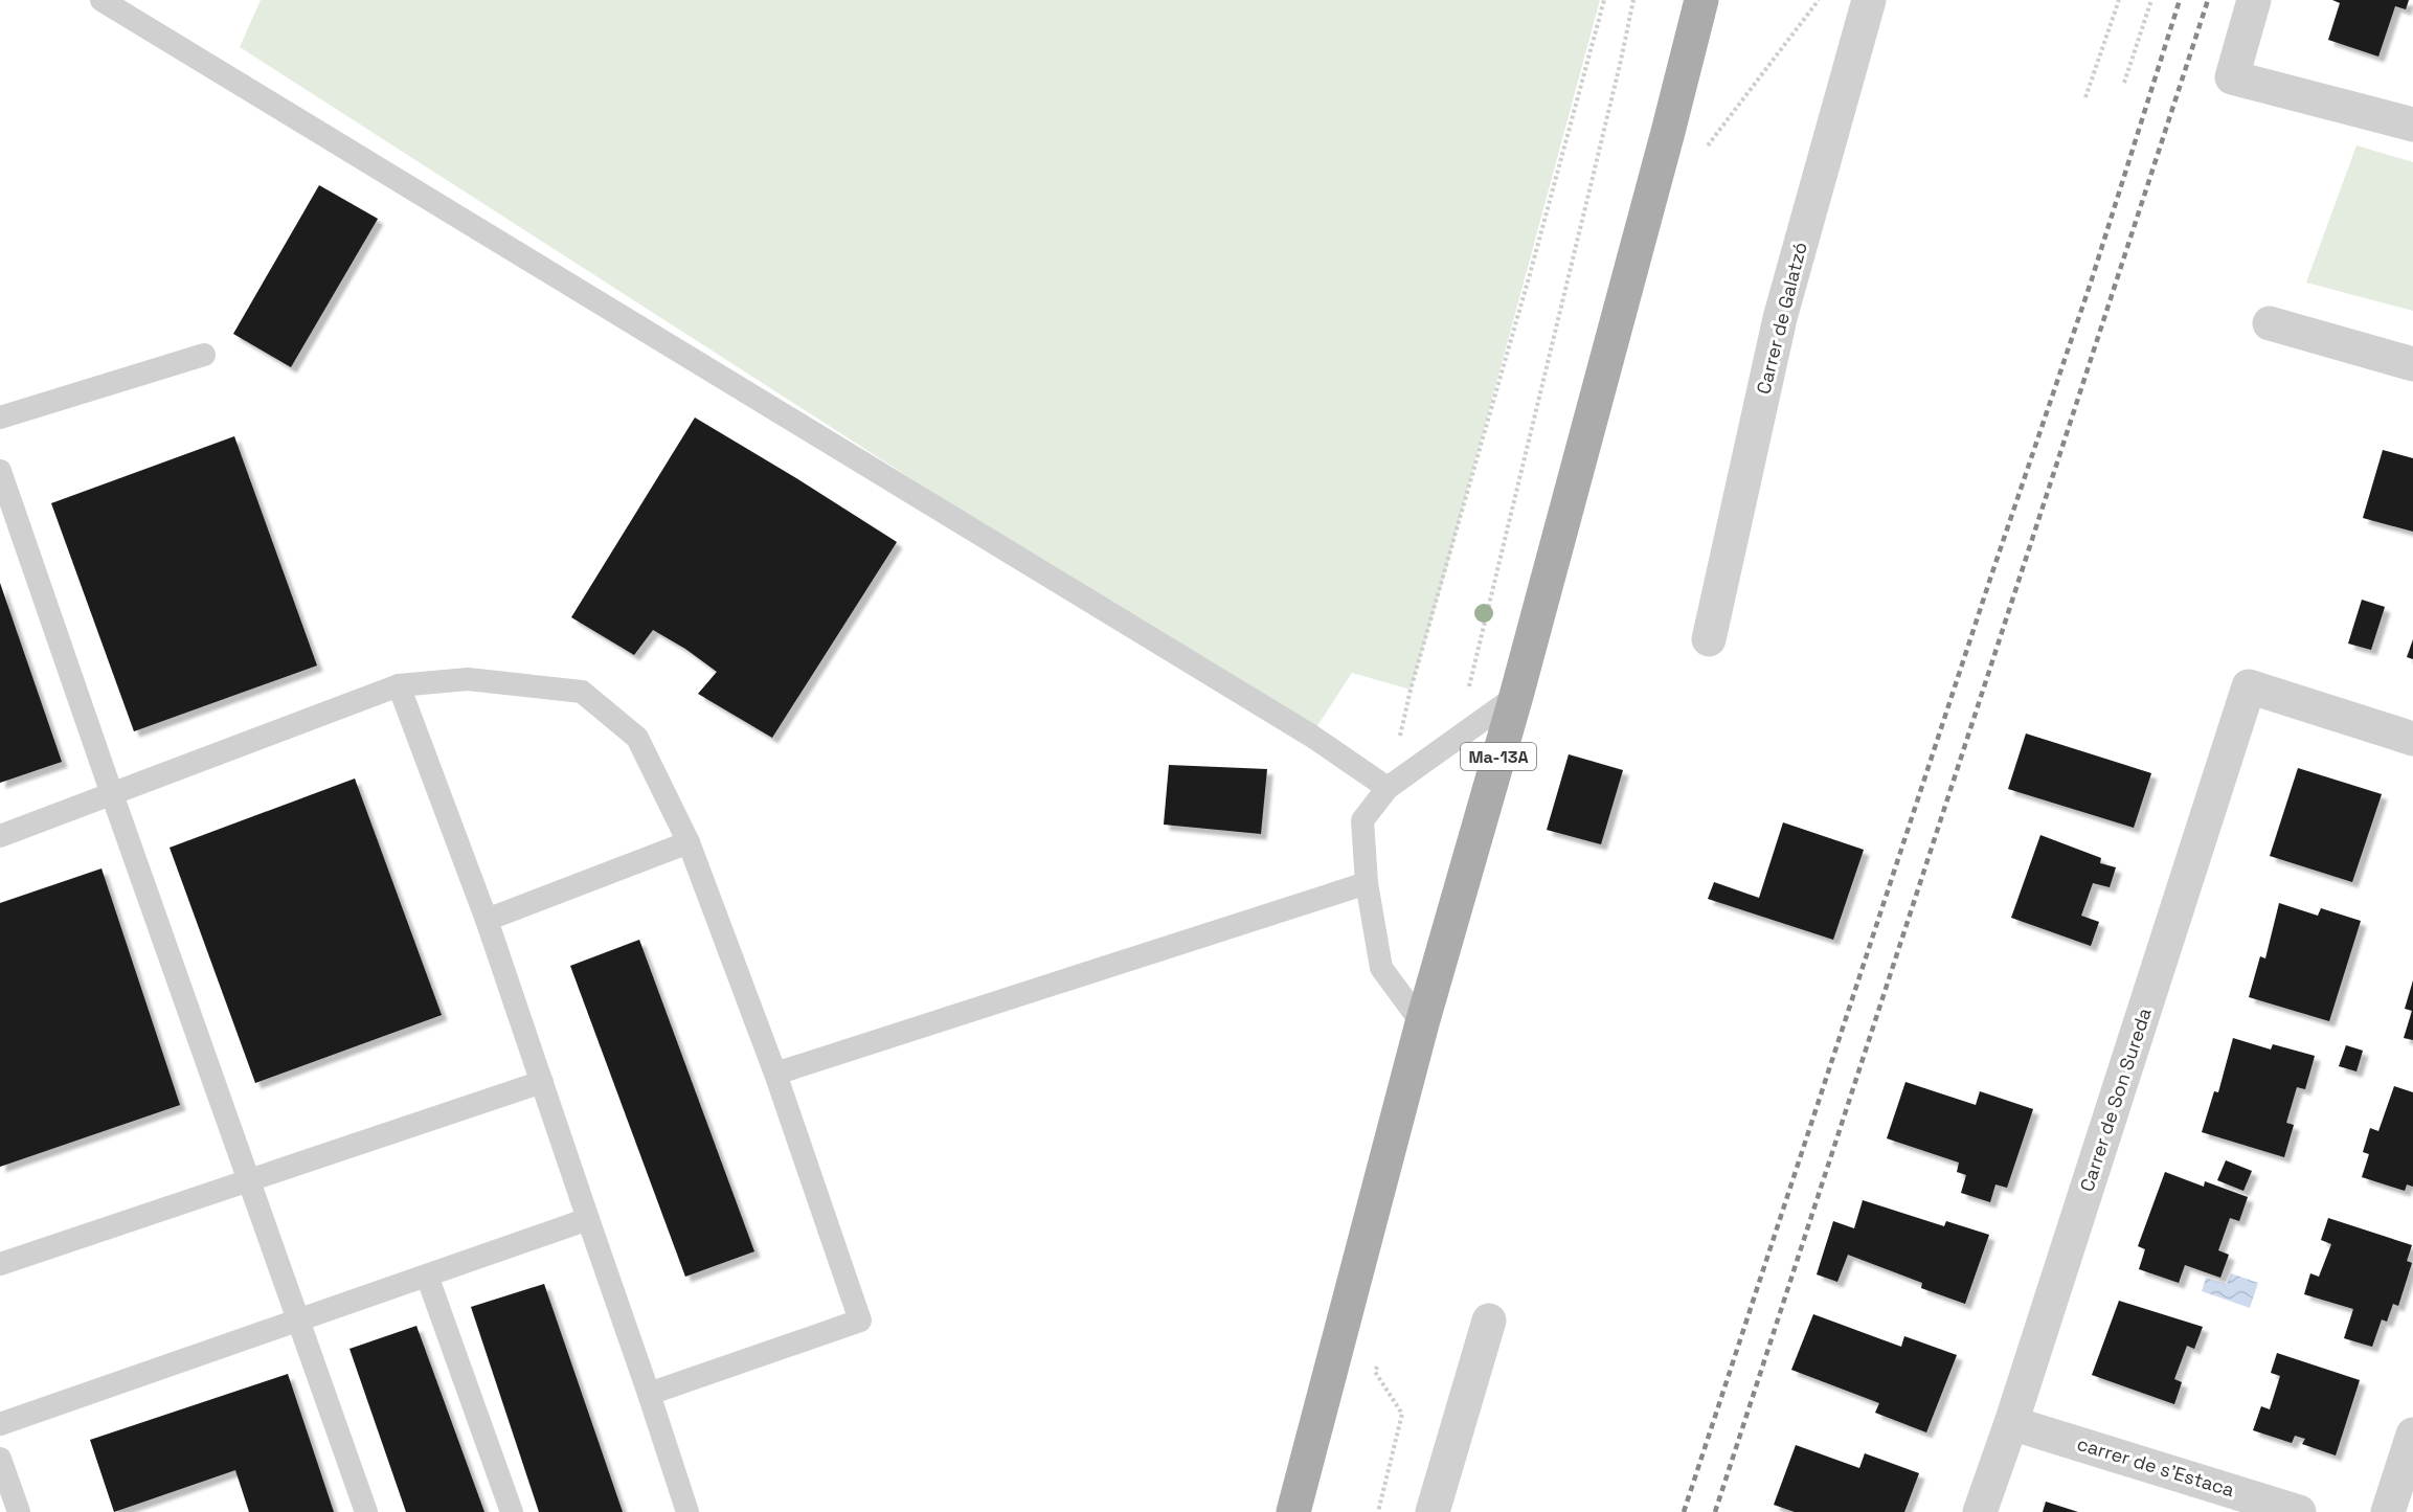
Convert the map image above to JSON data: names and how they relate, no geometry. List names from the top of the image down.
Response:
{
  "streets": {
    "main road": ["Ma-13A"],
    "street": ["Carrer de Galatzó", "Carrer de Son Sureda", "carrer de s'Estaca"]
  },
  "crossings": [
    ["Carrer de Son Sureda", "carrer de s'Estaca"]
  ]
}
